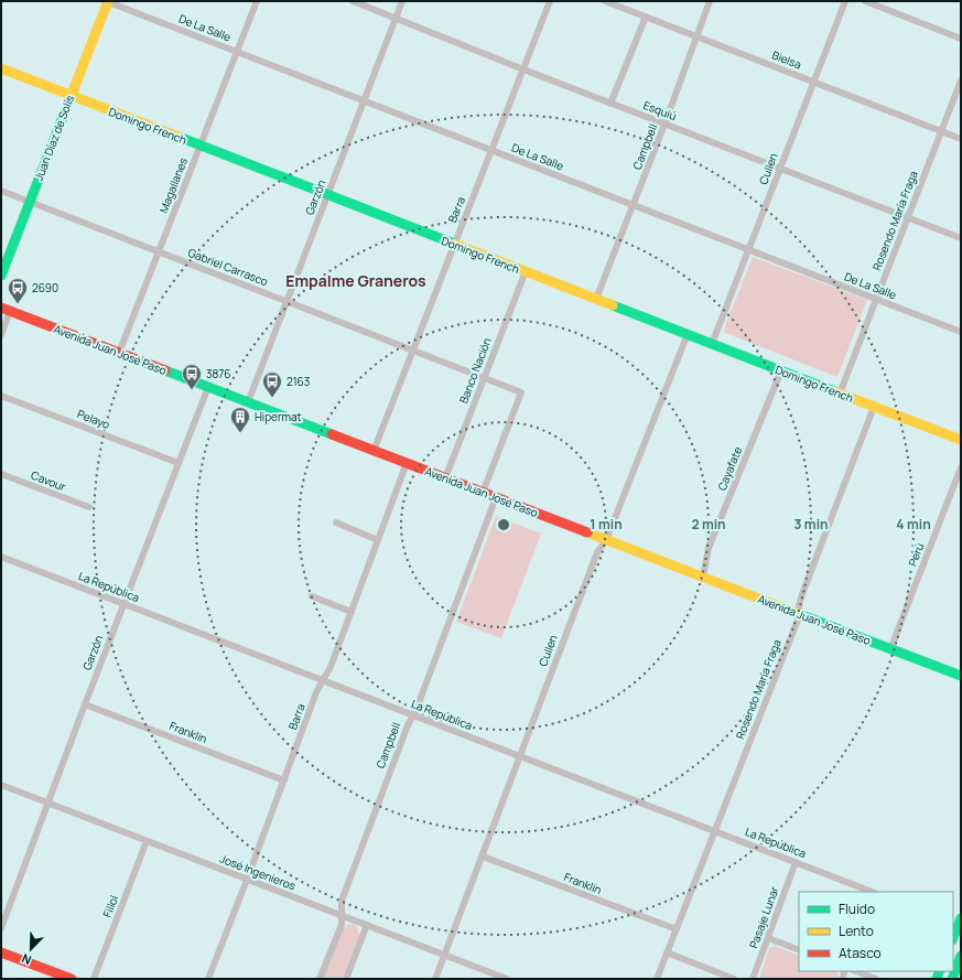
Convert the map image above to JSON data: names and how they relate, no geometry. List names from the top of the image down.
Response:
{
  "streets": {
    "main road": ["Domingo French", "Juan Díaz de Solís", "Avenida Juan José Paso"],
    "street": [
      "De La Salle",
      "Bielsa",
      "Esquiú",
      "Campbell",
      "Cullen",
      "Magallanes",
      "Garzón",
      "Barra",
      "Rosendo María Fraga",
      "Gabriel Carrasco",
      "Banco Nación",
      "Pelayo",
      "Cayafate",
      "Cavour",
      "Perú",
      "La República",
      "Franklin",
      "José Ingenieros",
      "Fillol",
      "Pasaje Lunar"
    ]
  },
  "crossings": [
    ["De La Salle", "Juan Díaz de Solís"],
    ["De La Salle", "Campbell"],
    ["De La Salle", "Cullen"],
    ["De La Salle", "Magallanes"],
    ["De La Salle", "Garzón"],
    ["De La Salle", "Barra"],
    ["De La Salle", "Rosendo María Fraga"],
    ["Bielsa", "Campbell"],
    ["Bielsa", "Cullen"],
    ["Bielsa", "Rosendo María Fraga"],
    ["Esquiú", "Campbell"],
    ["Esquiú", "Cullen"],
    ["Esquiú", "Garzón"],
    ["Esquiú", "Barra"],
    ["Esquiú", "Rosendo María Fraga"],
    ["Domingo French", "Juan Díaz de Solís"],
    ["Domingo French", "Campbell"],
    ["Domingo French", "Cullen"],
    ["Domingo French", "Magallanes"],
    ["Domingo French", "Garzón"],
    ["Domingo French", "Barra"],
    ["Domingo French", "Rosendo María Fraga"],
    ["Domingo French", "Banco Nación"],
    ["Domingo French", "Cayafate"],
    ["Juan Díaz de Solís", "Gabriel Carrasco"],
    ["Campbell", "Avenida Juan José Paso"],
    ["Campbell", "La República"],
    ["Campbell", "José Ingenieros"],
    ["Cullen", "Avenida Juan José Paso"],
    ["Cullen", "La República"],
    ["Cullen", "Franklin"],
    ["Cullen", "José Ingenieros"],
    ["Magallanes", "Gabriel Carrasco"],
    ["Magallanes", "Avenida Juan José Paso"],
    ["Garzón", "Gabriel Carrasco"],
    ["Garzón", "Avenida Juan José Paso"],
    ["Garzón", "Pelayo"],
    ["Garzón", "La República"],
    ["Garzón", "Franklin"],
    ["Garzón", "José Ingenieros"],
    ["Barra", "Gabriel Carrasco"],
    ["Barra", "Avenida Juan José Paso"],
    ["Barra", "La República"],
    ["Barra", "Franklin"],
    ["Barra", "José Ingenieros"],
    ["Rosendo María Fraga", "Avenida Juan José Paso"],
    ["Rosendo María Fraga", "La República"],
    ["Rosendo María Fraga", "Franklin"],
    ["Gabriel Carrasco", "Avenida Juan José Paso"],
    ["Gabriel Carrasco", "Banco Nación"],
    ["Avenida Juan José Paso", "Banco Nación"],
    ["Avenida Juan José Paso", "Cayafate"],
    ["Avenida Juan José Paso", "Perú"],
    ["La República", "Pasaje Lunar"],
    ["José Ingenieros", "Fillol"]
  ],
  "districts": ["Empalme Graneros"],
  "places": {
    "bus stop": ["2690", "3876", "2163"],
    "building": ["Hipermat"]
  },
  "legend": ["Fluido", "Lento", "Atasco"],
  "north": "bottom left",
  "rings": [
    "1 min",
    "2 min",
    "3 min",
    "4 min"
  ]
}
